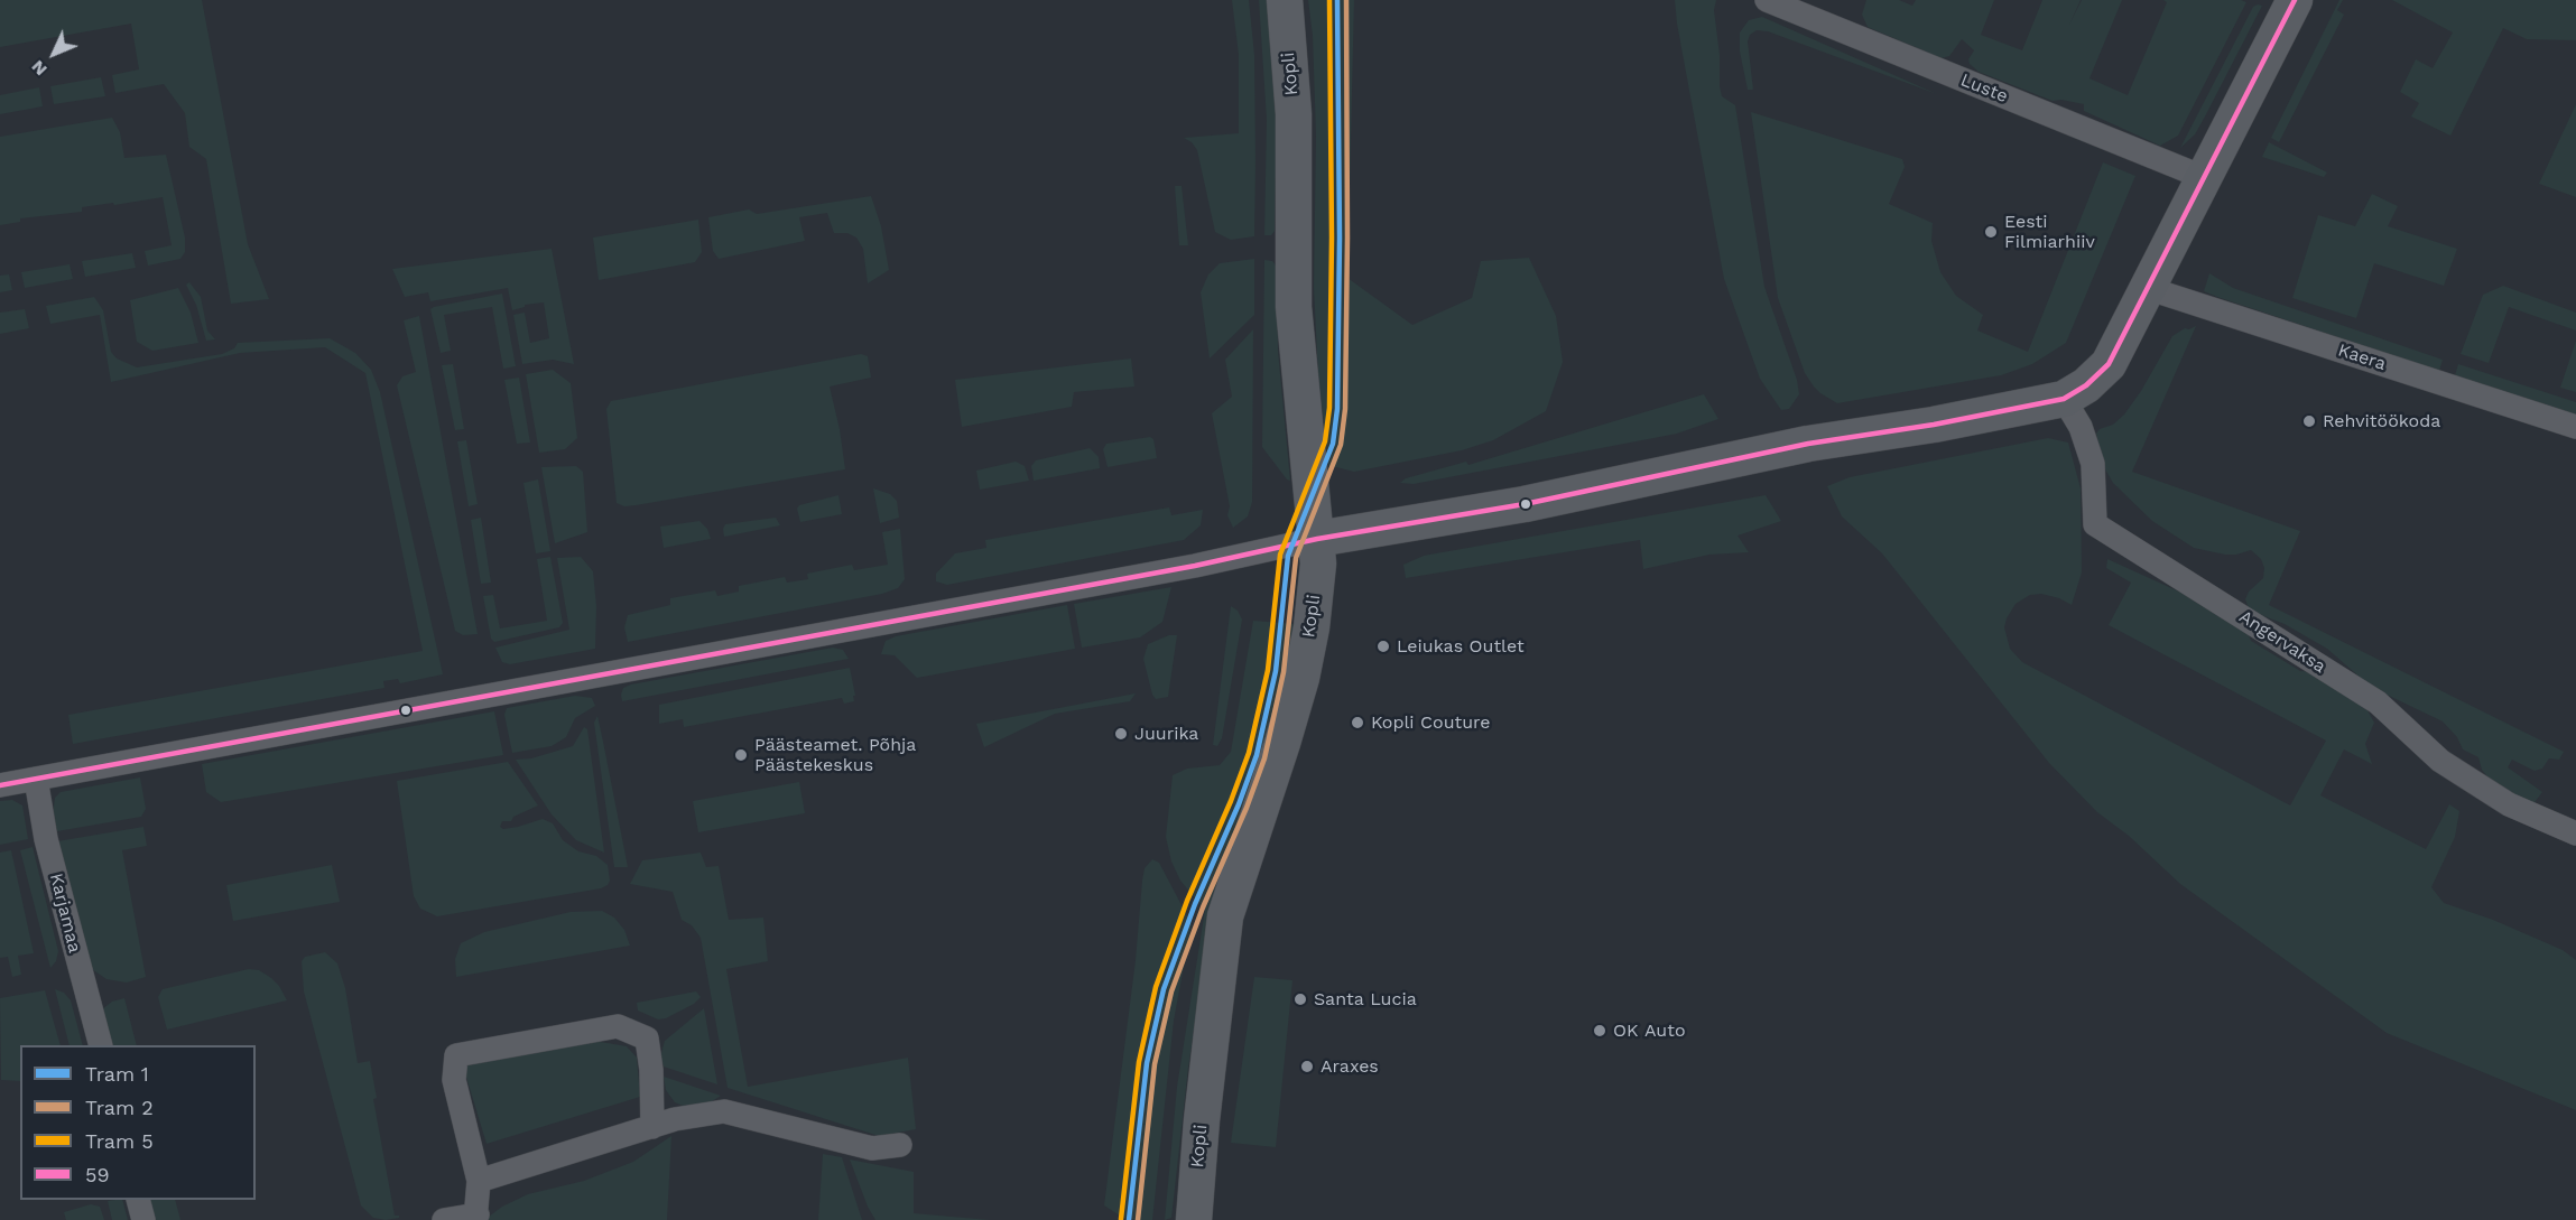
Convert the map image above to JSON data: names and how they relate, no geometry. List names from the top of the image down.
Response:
{
  "streets": {
    "street": [
      "Kopli",
      "Luste",
      "Kaera",
      "Angervaksa",
      "Karjamaa"
    ]
  },
  "places": [
    "Eesti Filmiarhiiv",
    "Rehvitöökoda",
    "Leiukas Outlet",
    "Kopli Couture",
    "Juurika",
    "Päästeamet. Põhja Päästekeskus",
    "Santa Lucia",
    "OK Auto",
    "Araxes"
  ],
  "lines": [
    "tram line 1",
    "tram line 2",
    "tram line 5",
    "transit line 59"
  ],
  "legend": [
    "Tram 1",
    "Tram 2",
    "Tram 5",
    "59"
  ],
  "north": "bottom left"
}
